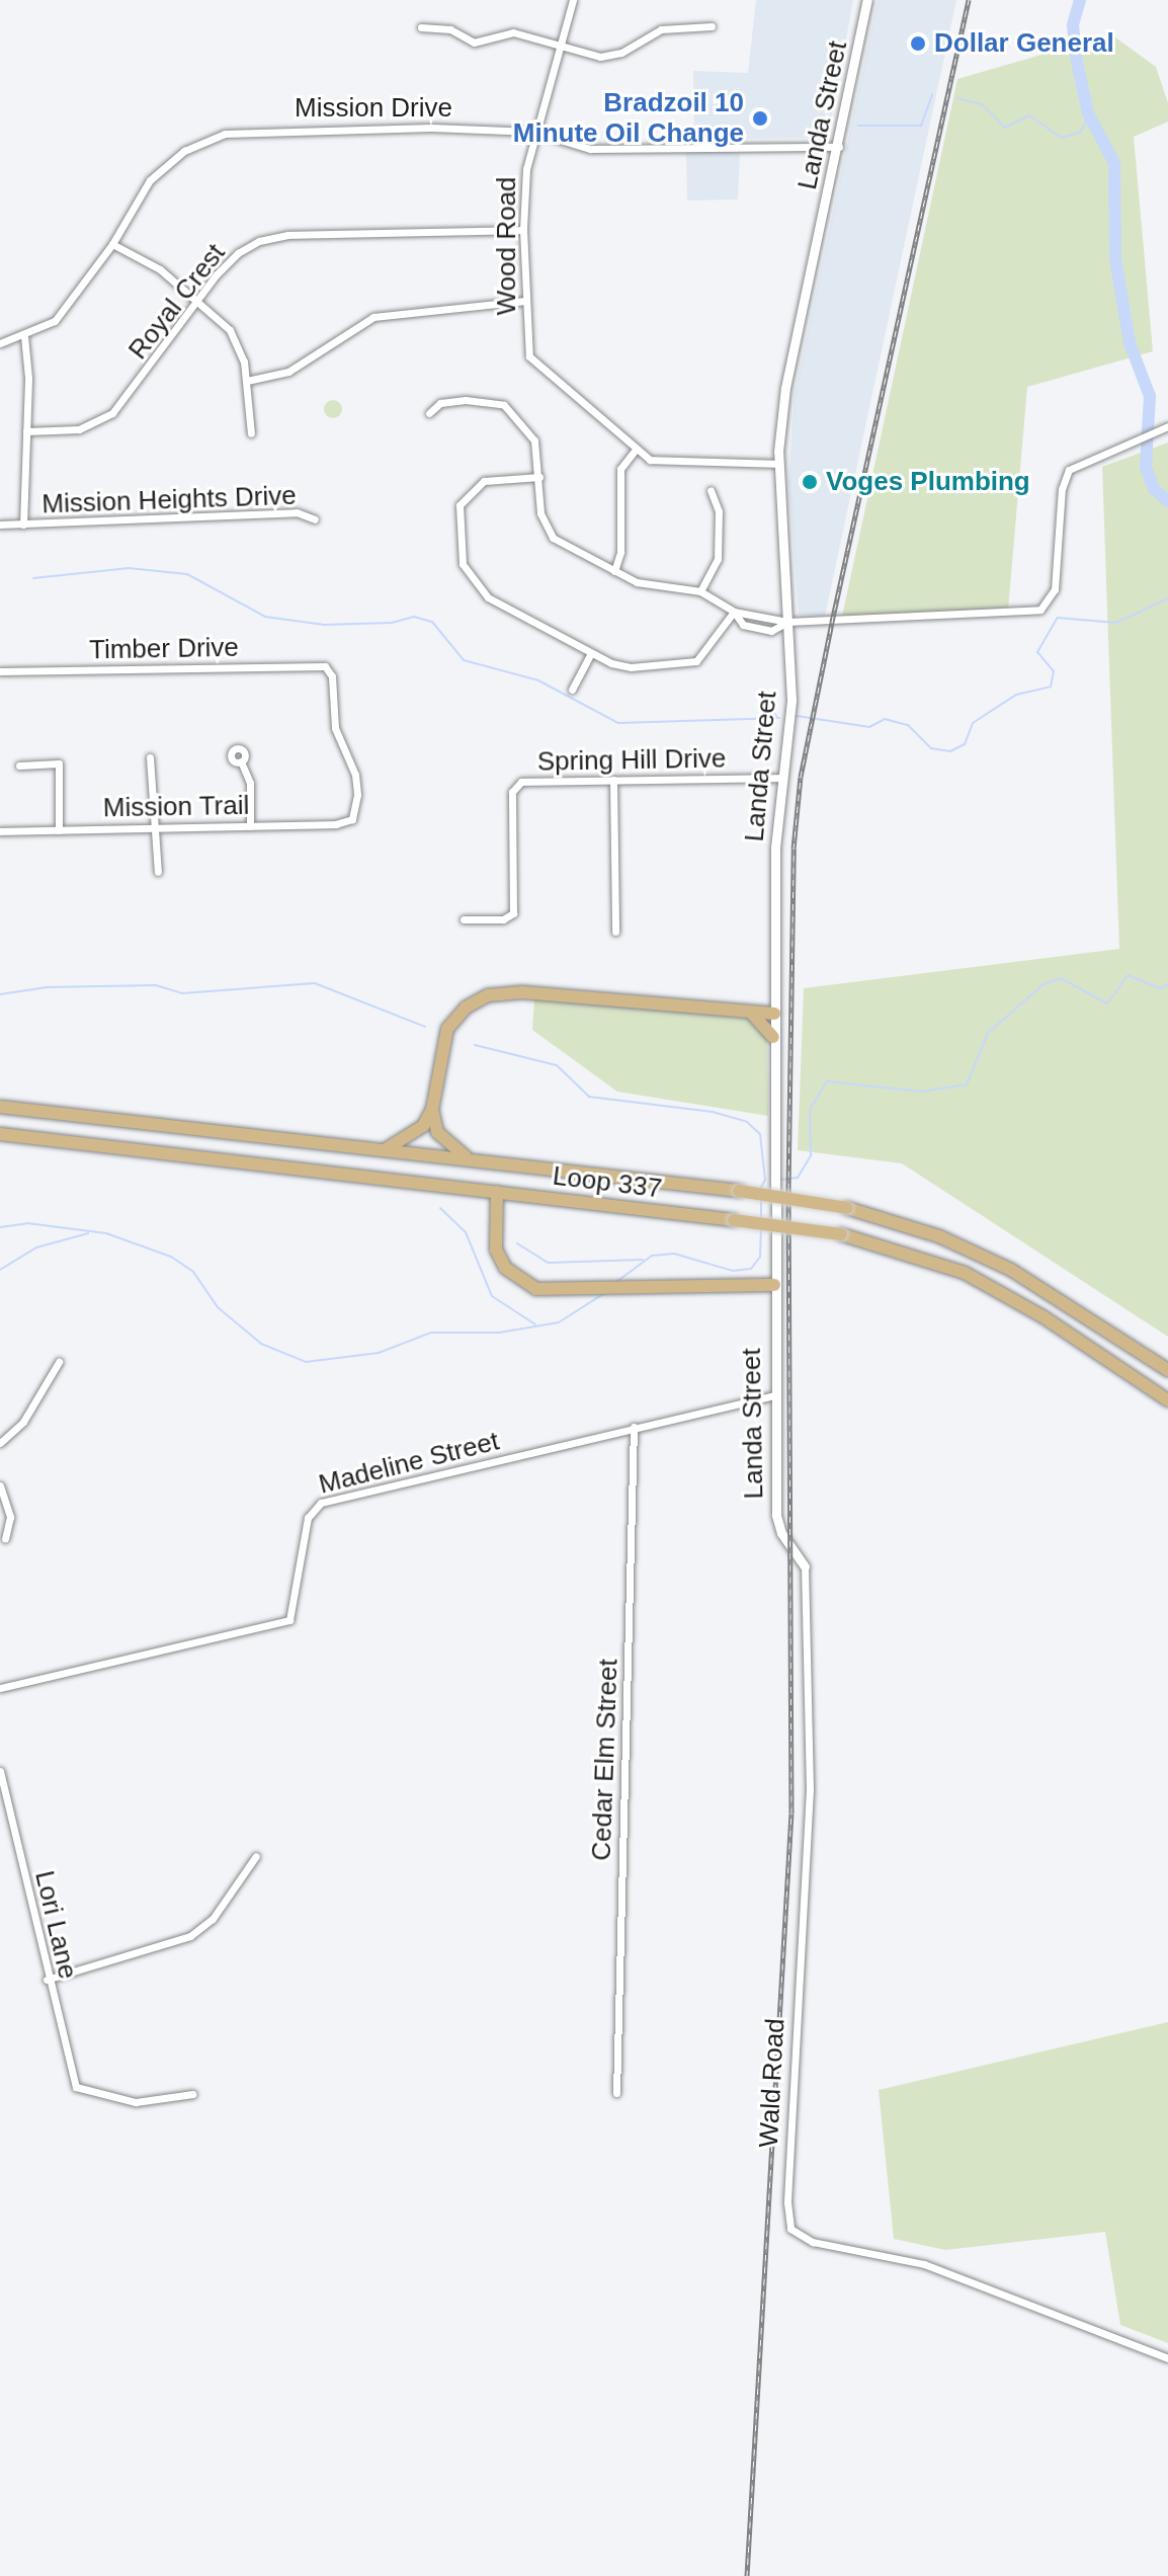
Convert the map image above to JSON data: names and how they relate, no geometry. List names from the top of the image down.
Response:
{
  "streets": {
    "main road": ["Loop 337"],
    "street": [
      "Mission Drive",
      "Landa Street",
      "Wood Road",
      "Royal Crest",
      "Mission Heights Drive",
      "Timber Drive",
      "Spring Hill Drive",
      "Mission Trail",
      "Madeline Street",
      "Cedar Elm Street",
      "Lori Lane",
      "Wald Road"
    ]
  },
  "crossings": [
    ["Mission Drive", "Landa Street"],
    ["Mission Drive", "Wood Road"],
    ["Landa Street", "Spring Hill Drive"],
    ["Landa Street", "Madeline Street"],
    ["Landa Street", "Wald Road"],
    ["Wood Road", "Royal Crest"],
    ["Timber Drive", "Mission Trail"],
    ["Madeline Street", "Cedar Elm Street"]
  ],
  "places": ["Dollar General", "Bradzoil 10 Minute Oil Change", "Voges Plumbing"]
}
